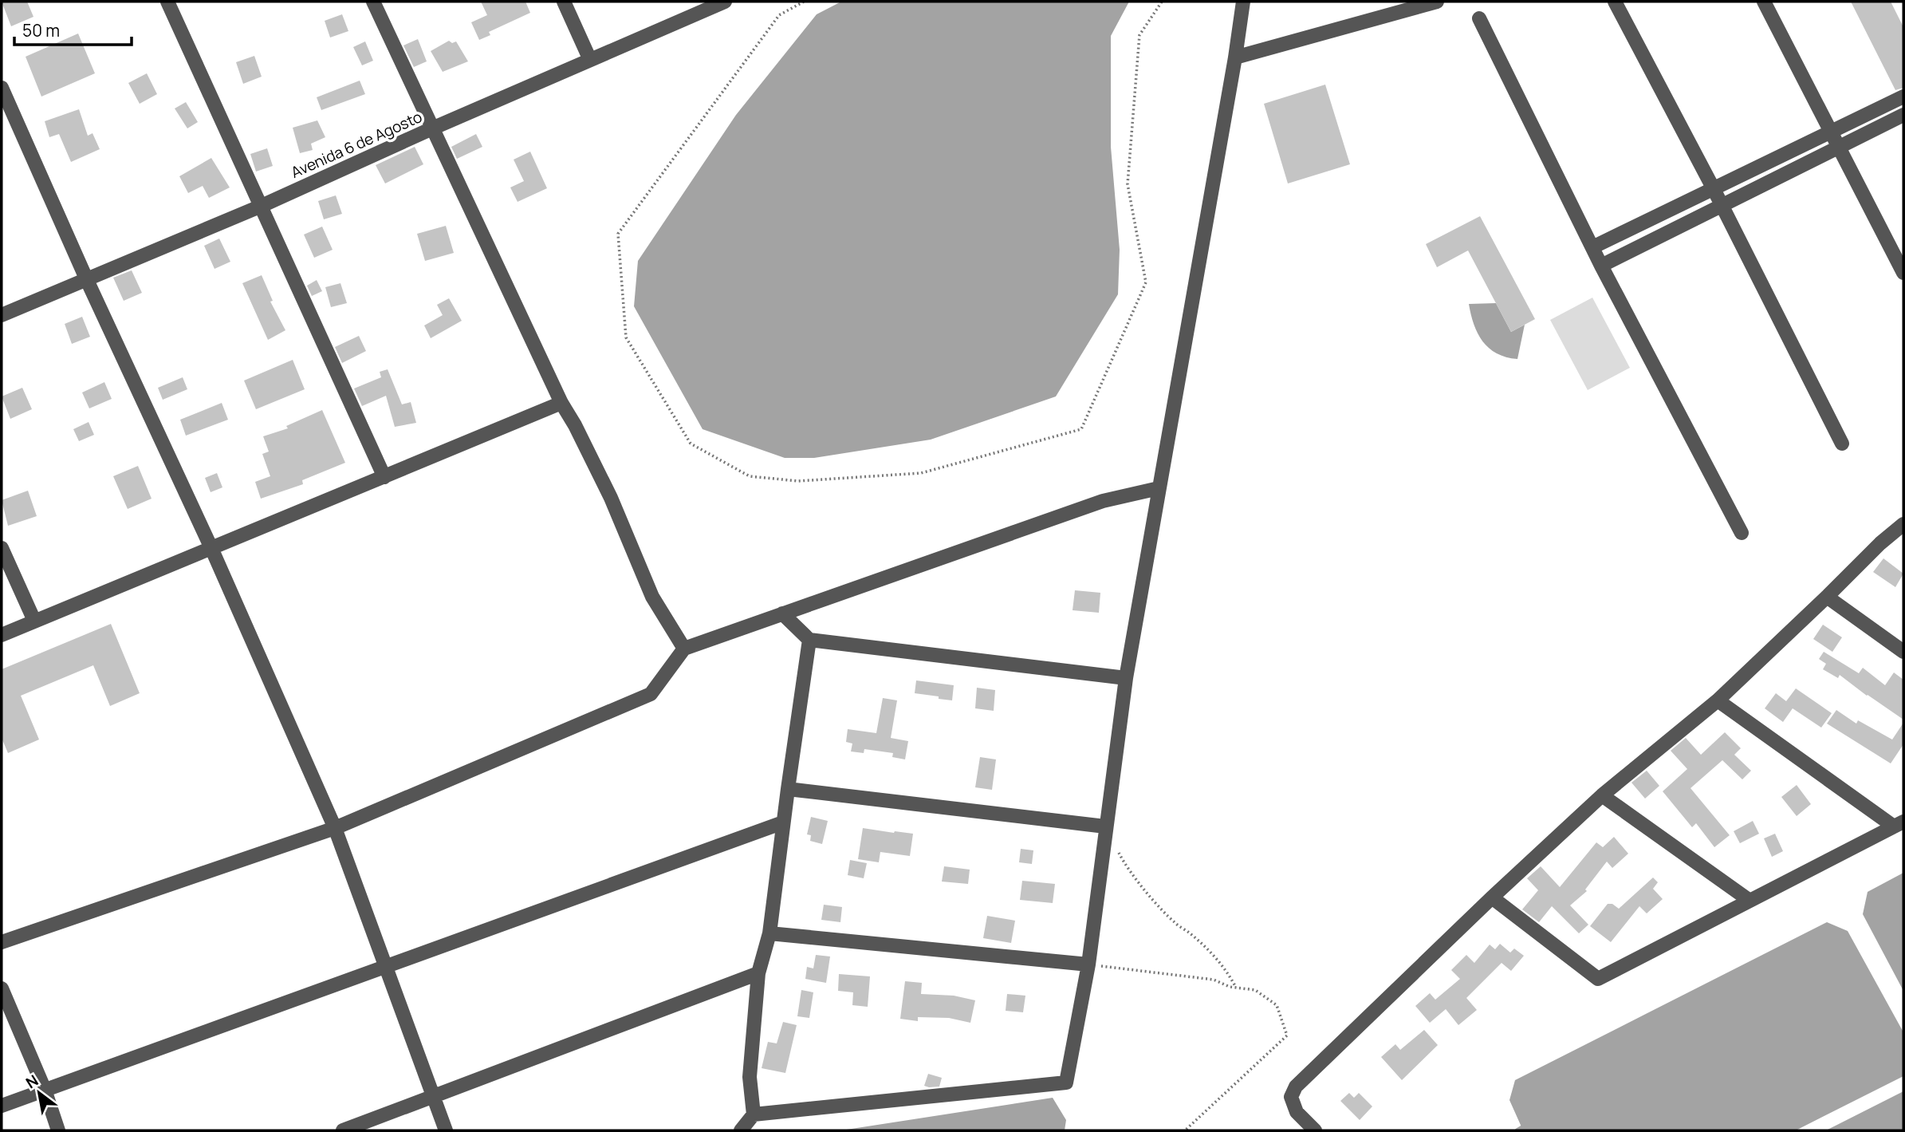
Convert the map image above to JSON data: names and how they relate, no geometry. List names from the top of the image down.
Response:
{
  "streets": {
    "street": ["Avenida 6 de Agosto"]
  },
  "scale_bar": "50 m",
  "north": "top left"
}
